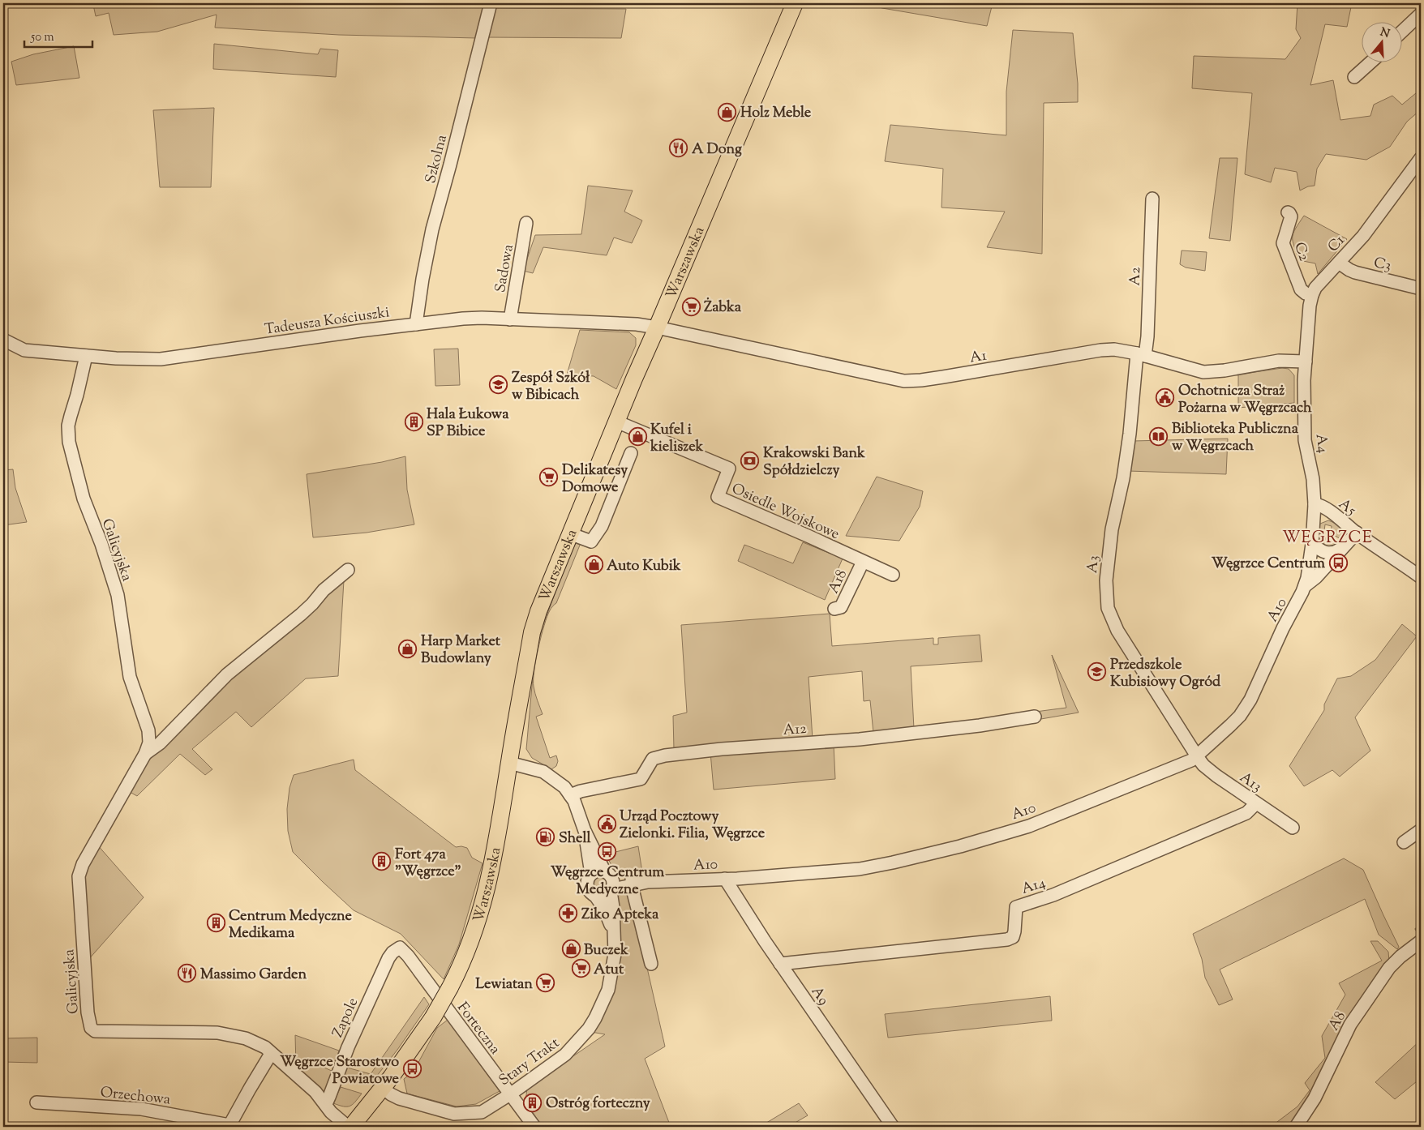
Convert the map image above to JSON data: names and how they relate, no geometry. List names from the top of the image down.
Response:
{
  "streets": {
    "main road": ["Warszawska"],
    "street": [
      "Szkolna",
      "C1",
      "C2",
      "C3",
      "Sadowa",
      "A2",
      "Tadeusza Kościuszki",
      "A1",
      "A4",
      "A5",
      "Osiedle Wojskowe",
      "Galicyjska",
      "A3",
      "A18",
      "A10",
      "A12",
      "A13",
      "A14",
      "A9",
      "Zapole",
      "A8",
      "Forteczna",
      "Stary Trakt",
      "Orzechowa"
    ]
  },
  "crossings": [
    ["Szkolna", "Tadeusza Kościuszki"],
    ["C1", "C2"],
    ["C1", "C3"],
    ["C1", "A1"],
    ["C1", "A4"],
    ["Warszawska", "Tadeusza Kościuszki"],
    ["Warszawska", "A1"],
    ["Warszawska", "Osiedle Wojskowe"],
    ["Warszawska", "Galicyjska"],
    ["Warszawska", "Stary Trakt"],
    ["Sadowa", "Tadeusza Kościuszki"],
    ["A2", "A1"],
    ["A2", "A3"],
    ["Tadeusza Kościuszki", "A1"],
    ["Tadeusza Kościuszki", "Galicyjska"],
    ["A1", "A4"],
    ["A1", "A3"],
    ["A4", "A5"],
    ["A4", "A10"],
    ["A5", "A10"],
    ["Osiedle Wojskowe", "A18"],
    ["Galicyjska", "Zapole"],
    ["A3", "A10"],
    ["A3", "A13"],
    ["A10", "A13"],
    ["A10", "A9"],
    ["A10", "Stary Trakt"],
    ["A13", "A14"],
    ["A14", "A9"],
    ["Zapole", "Forteczna"],
    ["Forteczna", "Stary Trakt"]
  ],
  "districts": ["WĘGRZCE"],
  "places": {
    "shop": [
      "Holz Meble",
      "Kufel i kieliszek",
      "Auto Kubik",
      "Harp Market Budowlany",
      "Buczek"
    ],
    "restaurant": ["A Dong", "Massimo Garden"],
    "supermarket": [
      "Żabka",
      "Delikatesy Domowe",
      "Atut",
      "Lewiatan"
    ],
    "school or university": ["Zespół Szkół w Bibicach", "Przedszkole Kubisiowy Ogród"],
    "public building": ["Ochotnicza Straż Pożarna w Węgrzcach", "Urząd Pocztowy Zielonki. Filia, Węgrzce"],
    "building": [
      "Hala Łukowa SP Bibice",
      "Fort 47a \"Węgrzce\"",
      "Centrum Medyczne Medikama",
      "Ostróg forteczny"
    ],
    "library": ["Biblioteka Publiczna w Węgrzcach"],
    "bank": ["Krakowski Bank Spółdzielczy"],
    "bus stop": ["Węgrzce Centrum", "Węgrzce Centrum Medyczne", "Węgrzce Starostwo Powiatowe"],
    "fuel station": ["Shell"],
    "pharmacy": ["Ziko Apteka"]
  },
  "scale_bar": "50 m",
  "north": "top"
}
